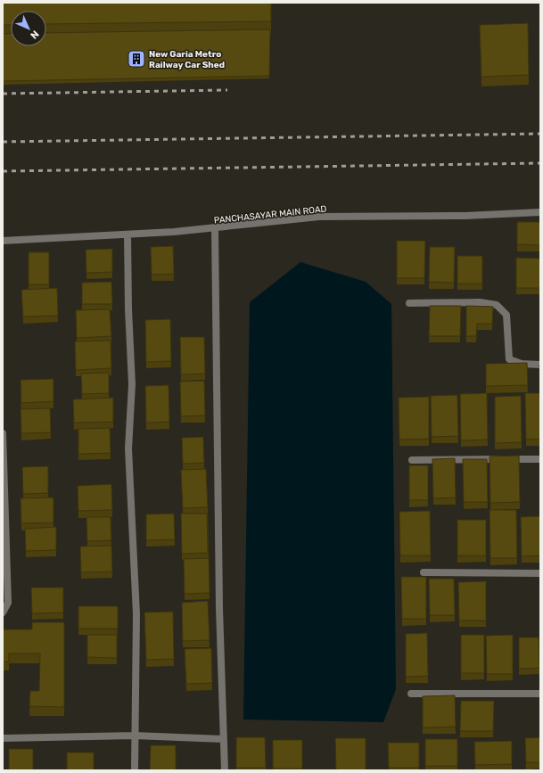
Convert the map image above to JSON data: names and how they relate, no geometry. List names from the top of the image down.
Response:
{
  "streets": {
    "street": ["PANCHASAYAR MAIN ROAD"]
  },
  "places": {
    "building": ["New Garia Metro Railway Car Shed"]
  },
  "north": "bottom right"
}
